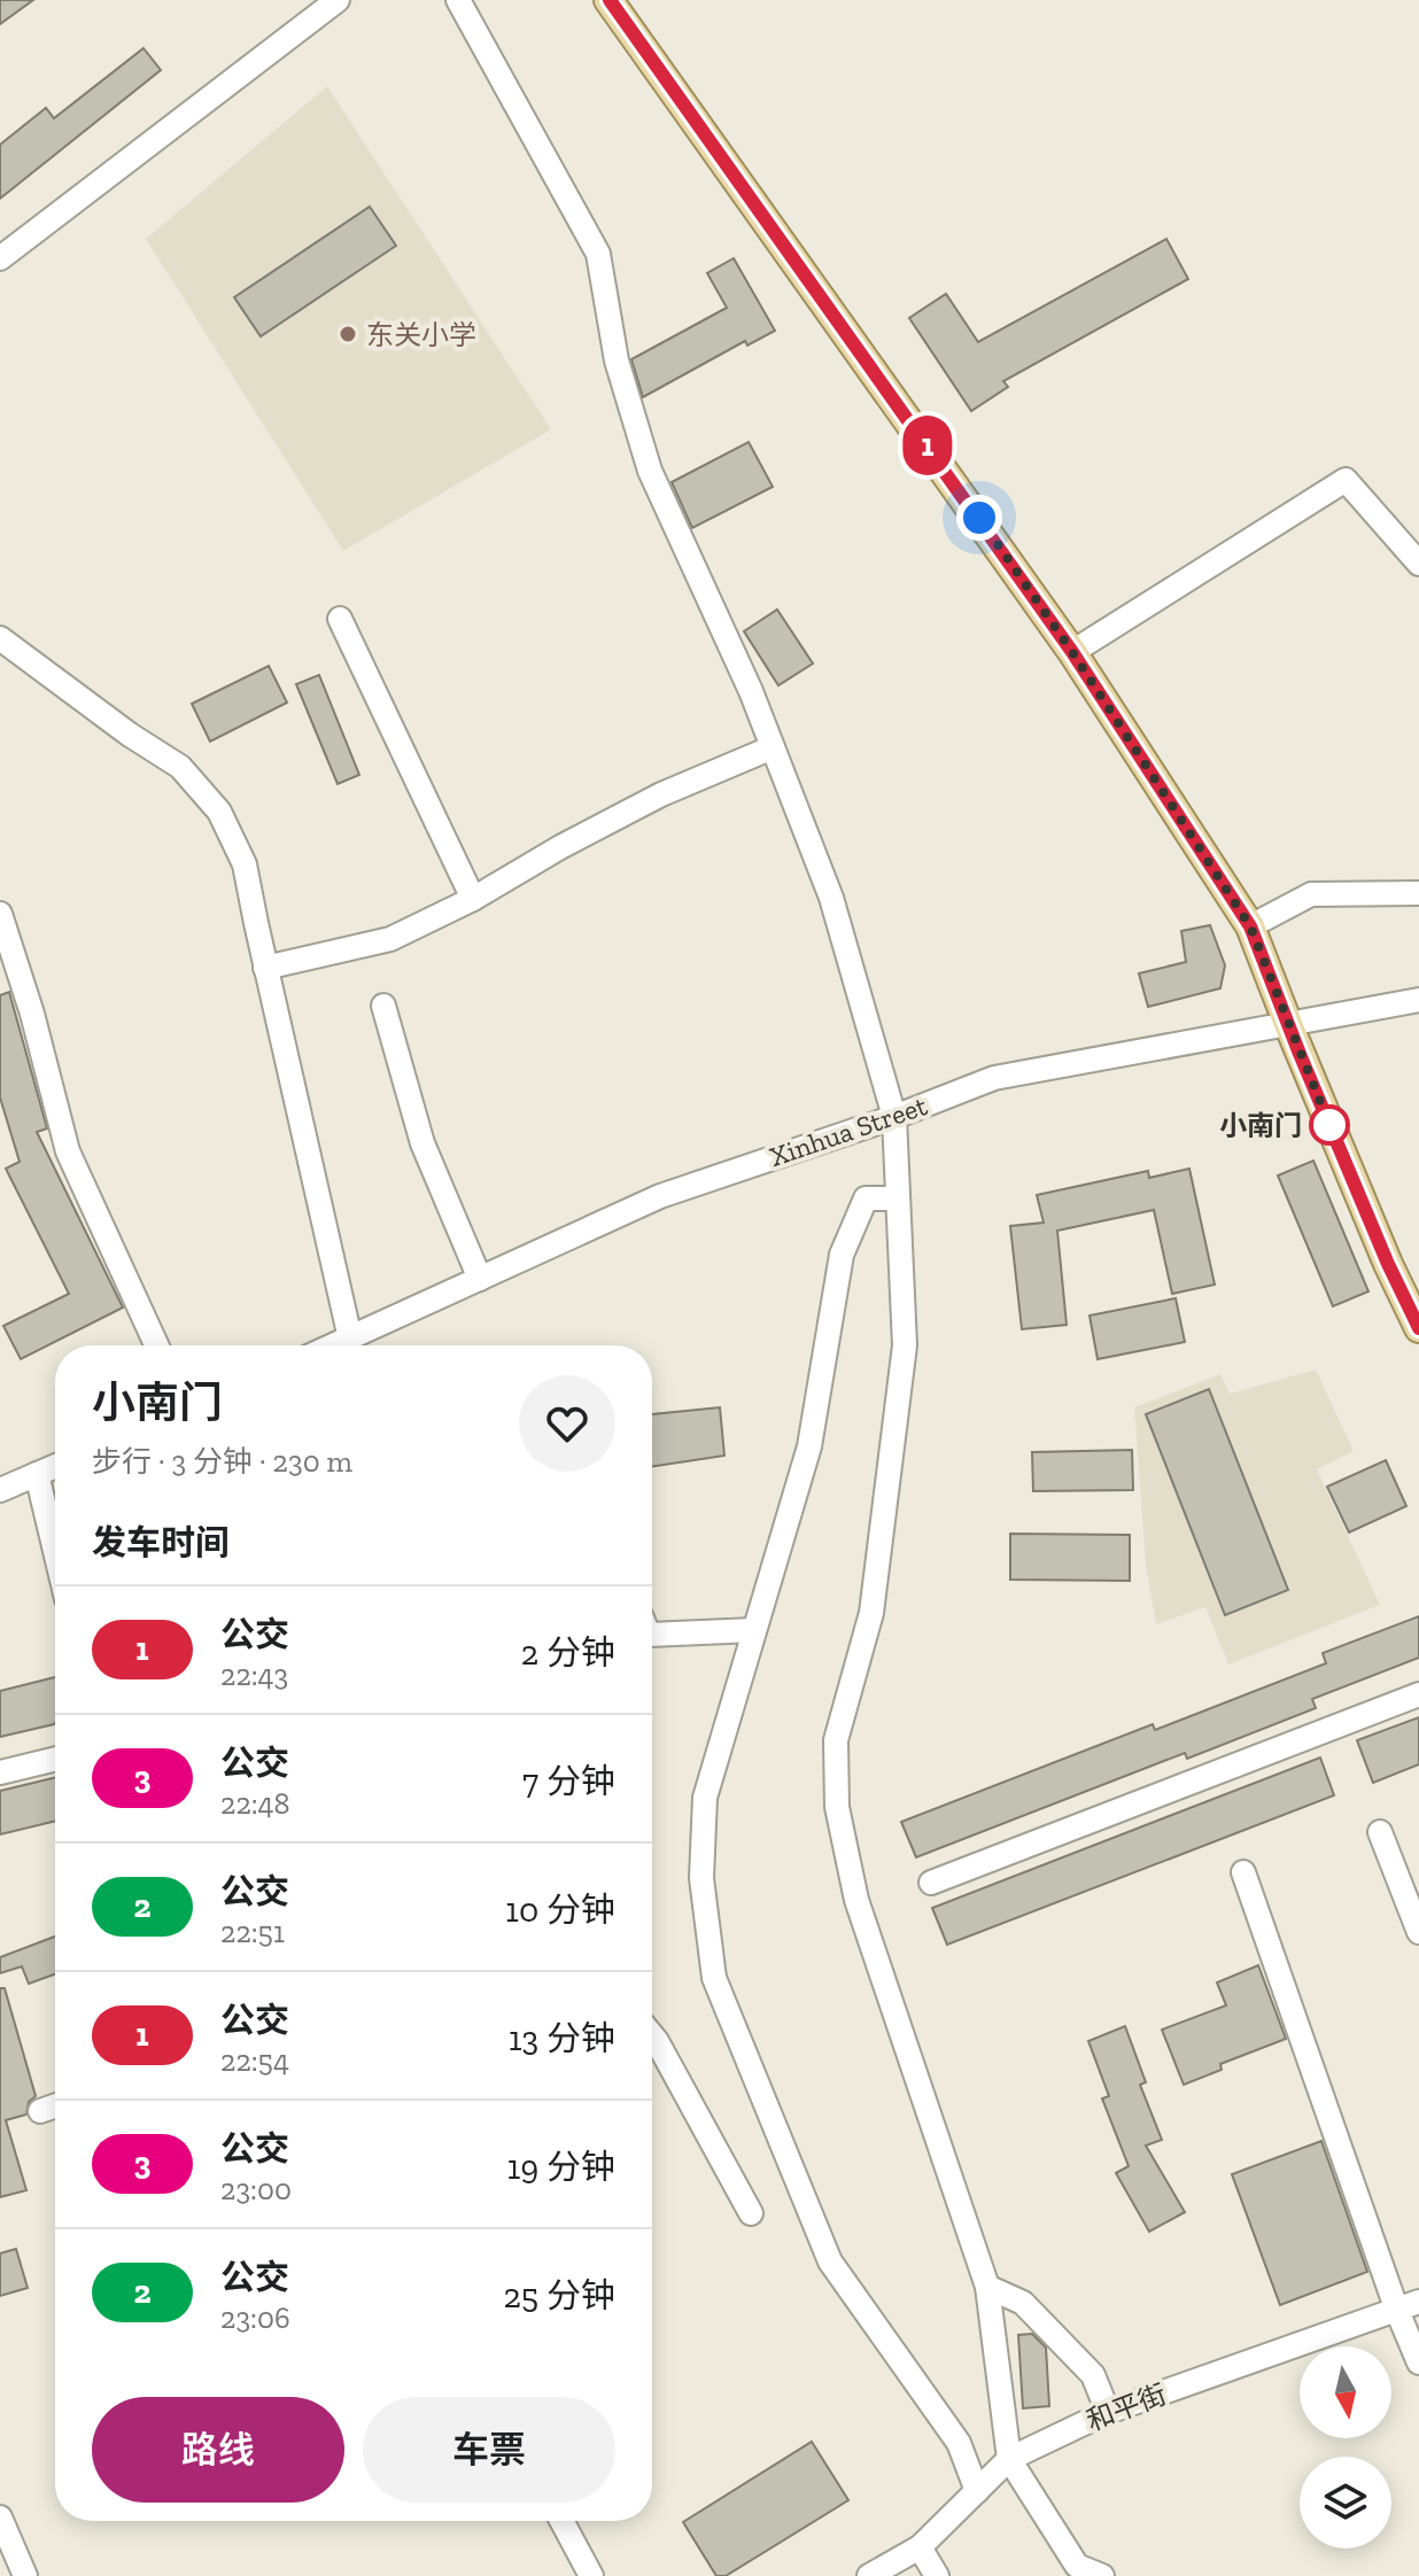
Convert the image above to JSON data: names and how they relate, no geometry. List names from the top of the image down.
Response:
{
  "streets": {
    "street": ["Xinhua Street", "和平街"]
  },
  "places": ["东关小学", "小南门"],
  "lines": ["bus line 1"],
  "north": "bottom",
  "page": {
    "on_map": "1",
    "heading": [
      ["小南门", "步行 · 3 分钟 · 230 m"],
      "发车时间"
    ],
    "list": [
      {
        "mark": "1",
        "name": "公交",
        "note": "22:43",
        "value": "2 分钟"
      },
      {
        "mark": "3",
        "name": "公交",
        "note": "22:48",
        "value": "7 分钟"
      },
      {
        "mark": "2",
        "name": "公交",
        "note": "22:51",
        "value": "10 分钟"
      },
      {
        "mark": "1",
        "name": "公交",
        "note": "22:54",
        "value": "13 分钟"
      },
      {
        "mark": "3",
        "name": "公交",
        "note": "23:00",
        "value": "19 分钟"
      },
      {
        "mark": "2",
        "name": "公交",
        "note": "23:06",
        "value": "25 分钟"
      }
    ],
    "buttons": ["路线", "车票"]
  }
}
